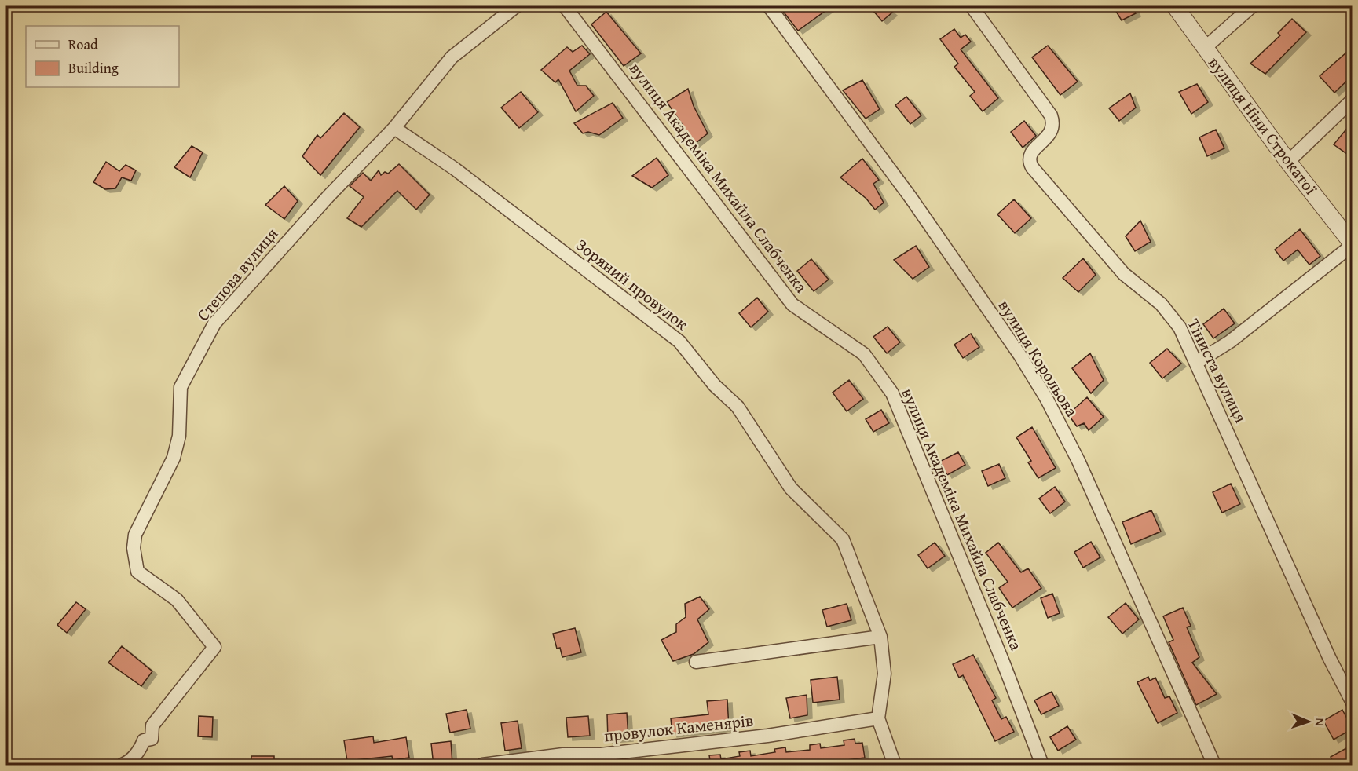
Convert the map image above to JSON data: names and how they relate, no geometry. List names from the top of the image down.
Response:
{
  "streets": {
    "street": [
      "вулиця Ніни Строкатої",
      "вулиця Академіка Михайла Слабченка",
      "Степова вулиця",
      "Зоряний провулок",
      "вулиця Корольова",
      "Тіниста вулиця",
      "провулок Каменярів"
    ]
  },
  "crossings": [
    ["Степова вулиця", "Зоряний провулок"],
    ["Зоряний провулок", "провулок Каменярів"]
  ],
  "legend": ["Road", "Building"],
  "north": "right"
}
